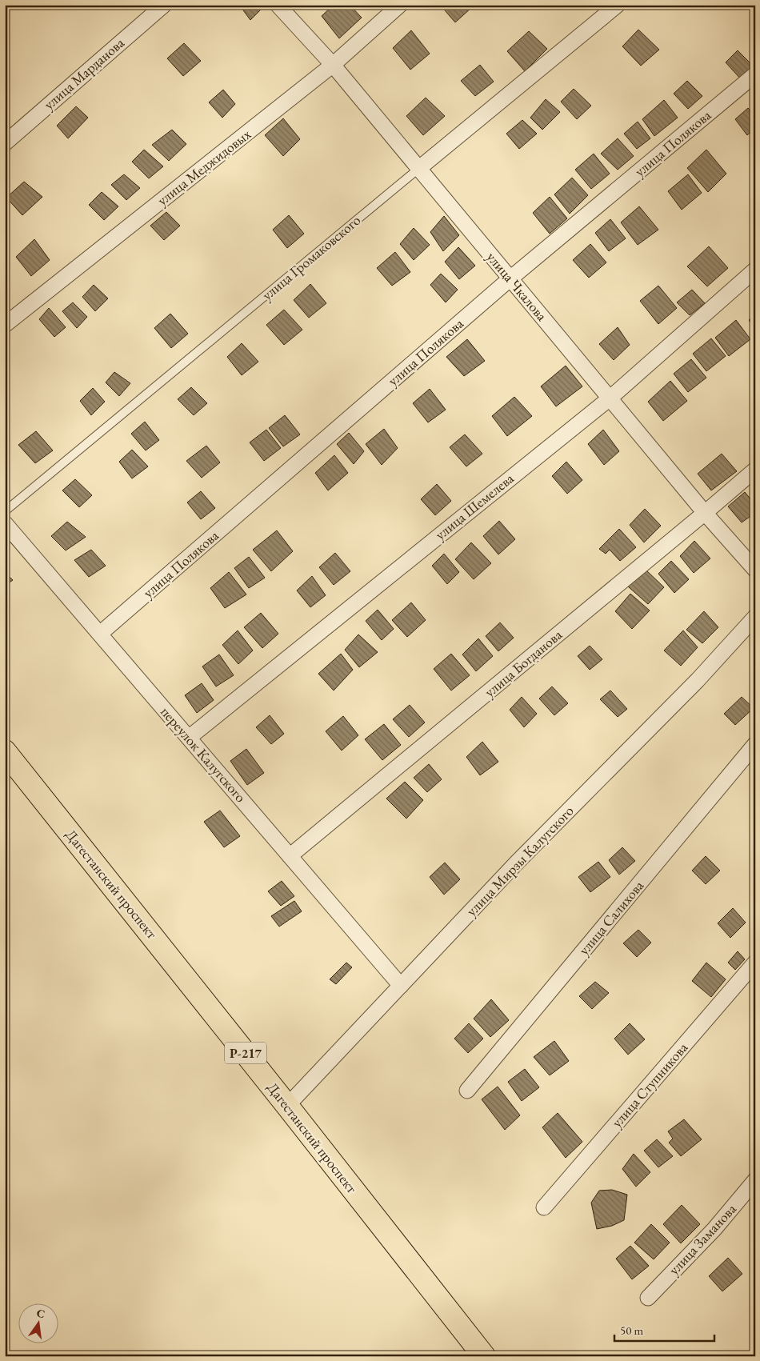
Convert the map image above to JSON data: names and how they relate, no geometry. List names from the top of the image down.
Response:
{
  "streets": {
    "highway": ["Дагестанский проспект", "Р-217"],
    "street": [
      "улица Марданова",
      "улица Полякова",
      "улица Меджидовых",
      "улица Громаковского",
      "улица Чкалова",
      "улица Шемелева",
      "улица Богданова",
      "переулок Калугского",
      "улица Мирзы Калугского",
      "улица Салихова",
      "улица Ступникова",
      "улица Заманова"
    ]
  },
  "crossings": [
    ["улица Полякова", "улица Чкалова"],
    ["улица Полякова", "переулок Калугского"],
    ["улица Меджидовых", "улица Чкалова"],
    ["улица Громаковского", "улица Чкалова"],
    ["улица Чкалова", "улица Шемелева"],
    ["улица Чкалова", "улица Богданова"],
    ["улица Шемелева", "переулок Калугского"],
    ["улица Богданова", "переулок Калугского"],
    ["переулок Калугского", "улица Мирзы Калугского"],
    ["улица Мирзы Калугского", "Дагестанский проспект"]
  ],
  "scale_bar": "50 m",
  "north": "top"
}
